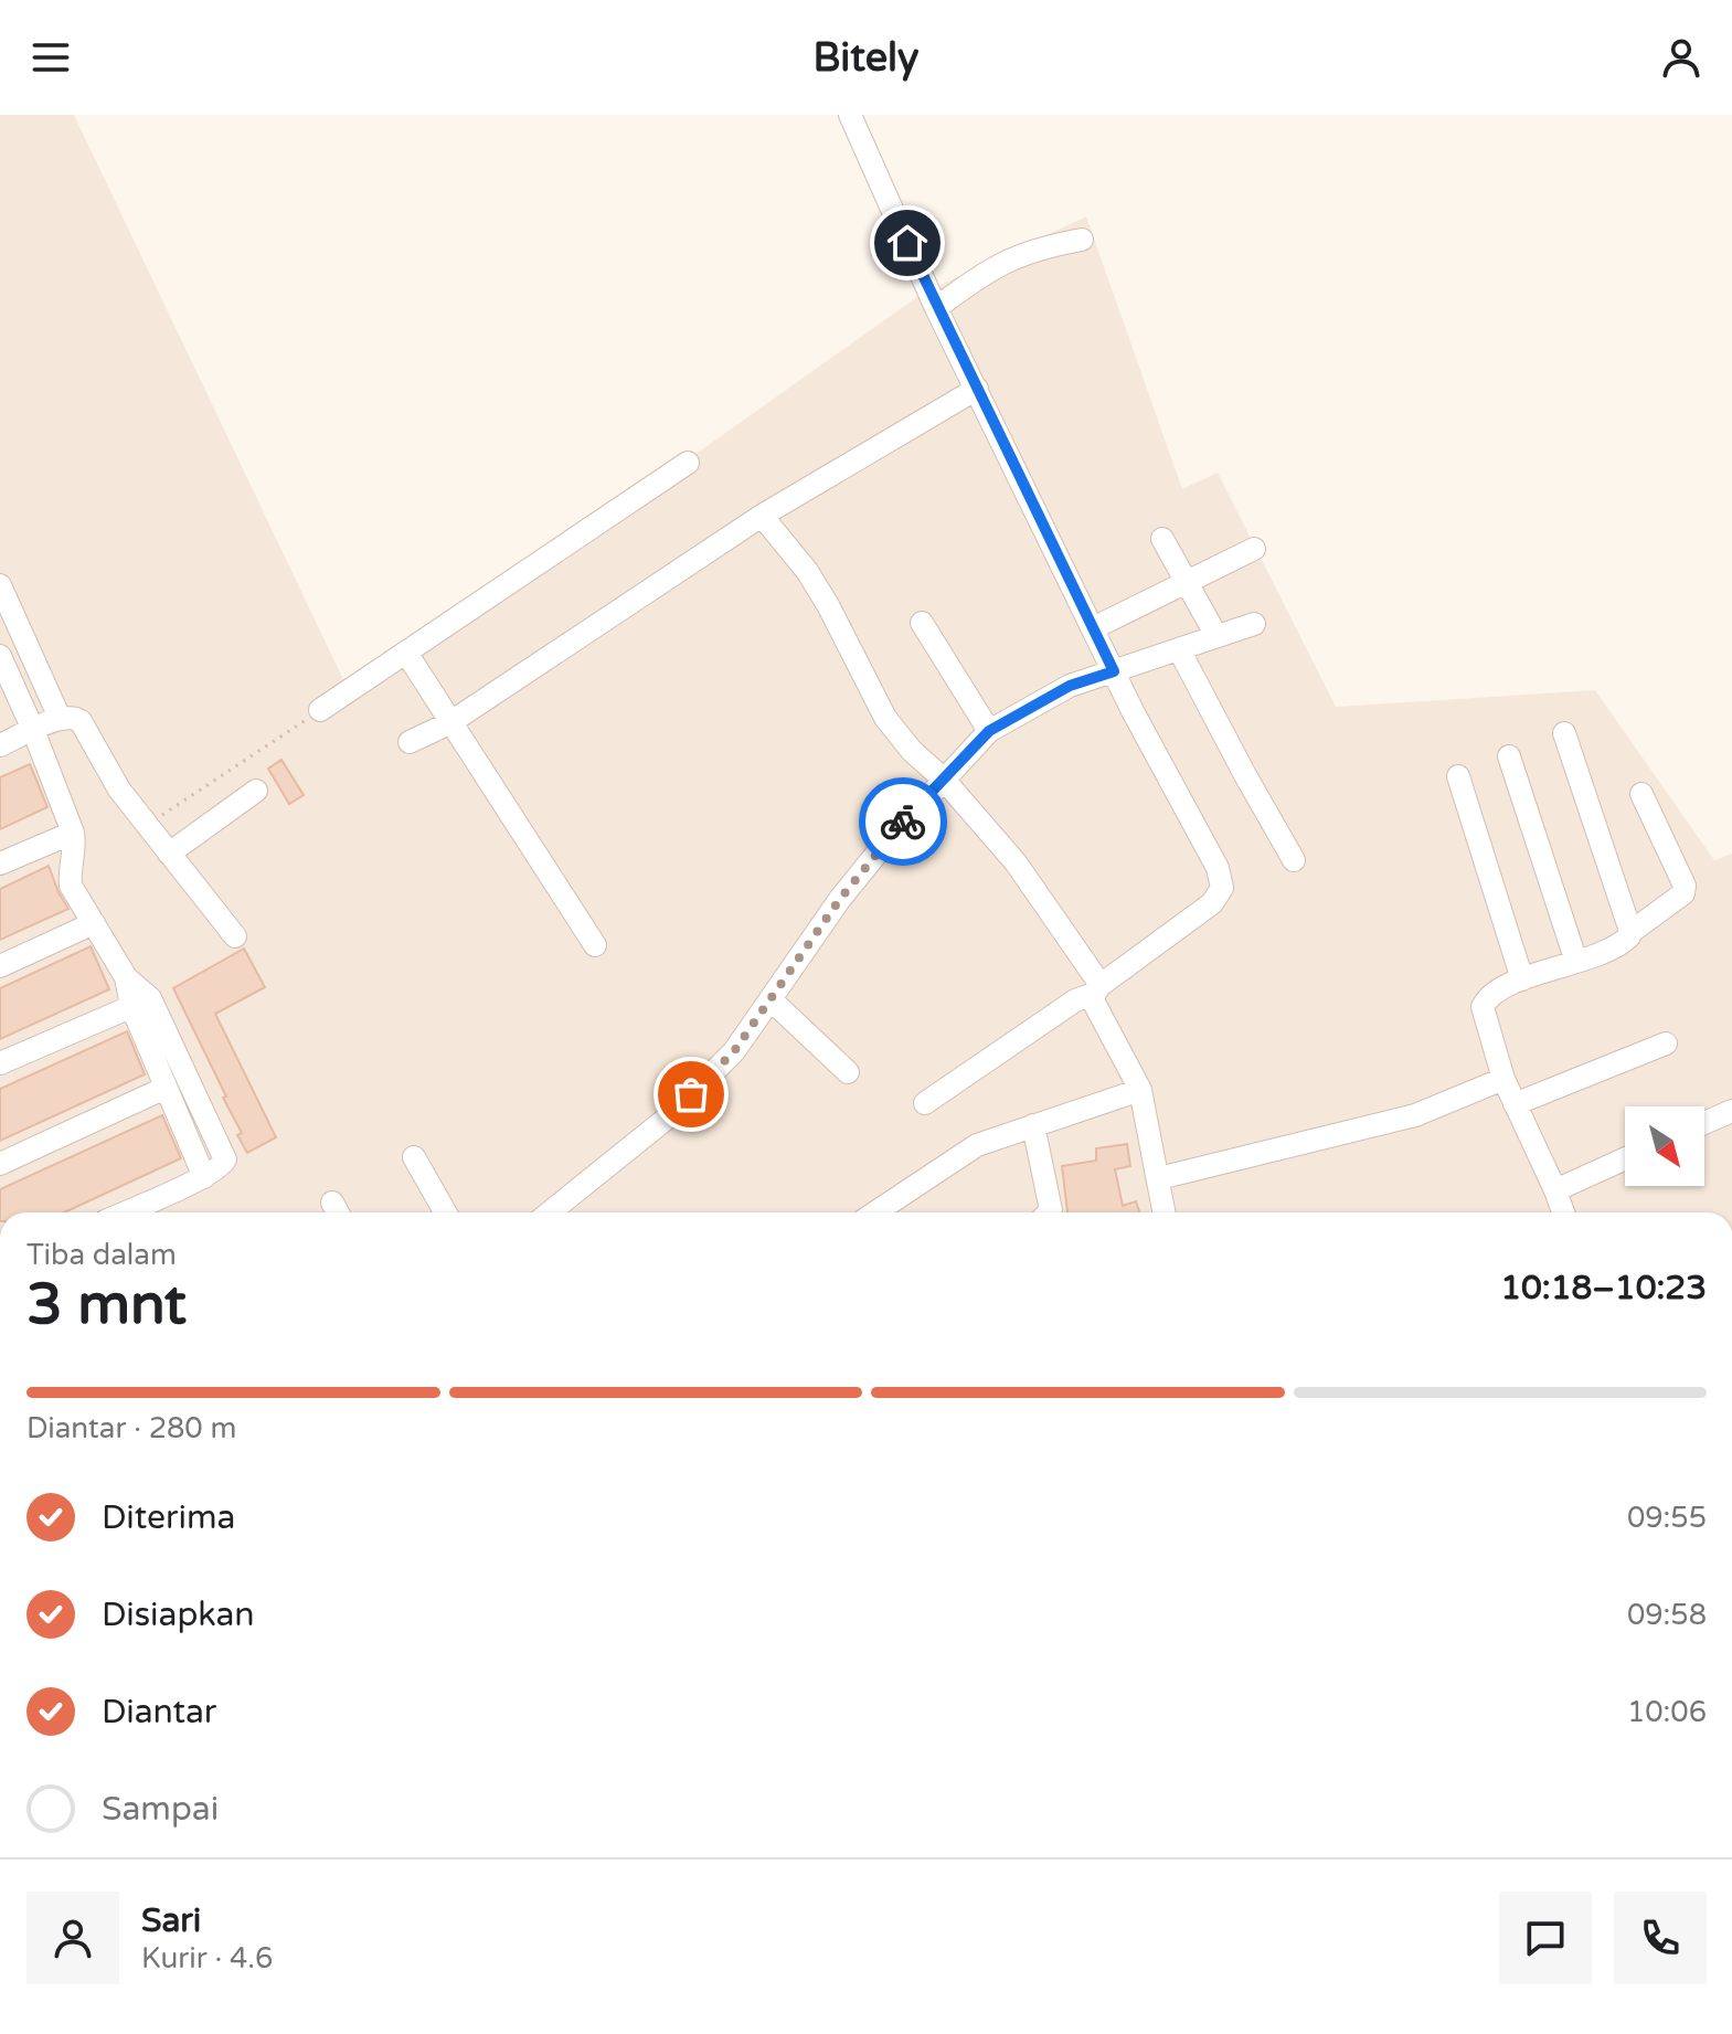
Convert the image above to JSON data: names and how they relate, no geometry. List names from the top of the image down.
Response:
{
  "north": "bottom right",
  "page": {
    "header": "Bitely",
    "heading": ["3 mnt", "Tiba dalam", "10:18–10:23"],
    "panel": ["Sari", "Kurir · 4.6"],
    "bar": "Diantar · 280 m",
    "list": [
      ["Diterima", "09:55"],
      ["Disiapkan", "09:58"],
      ["Diantar", "10:06"],
      "Sampai"
    ]
  }
}
